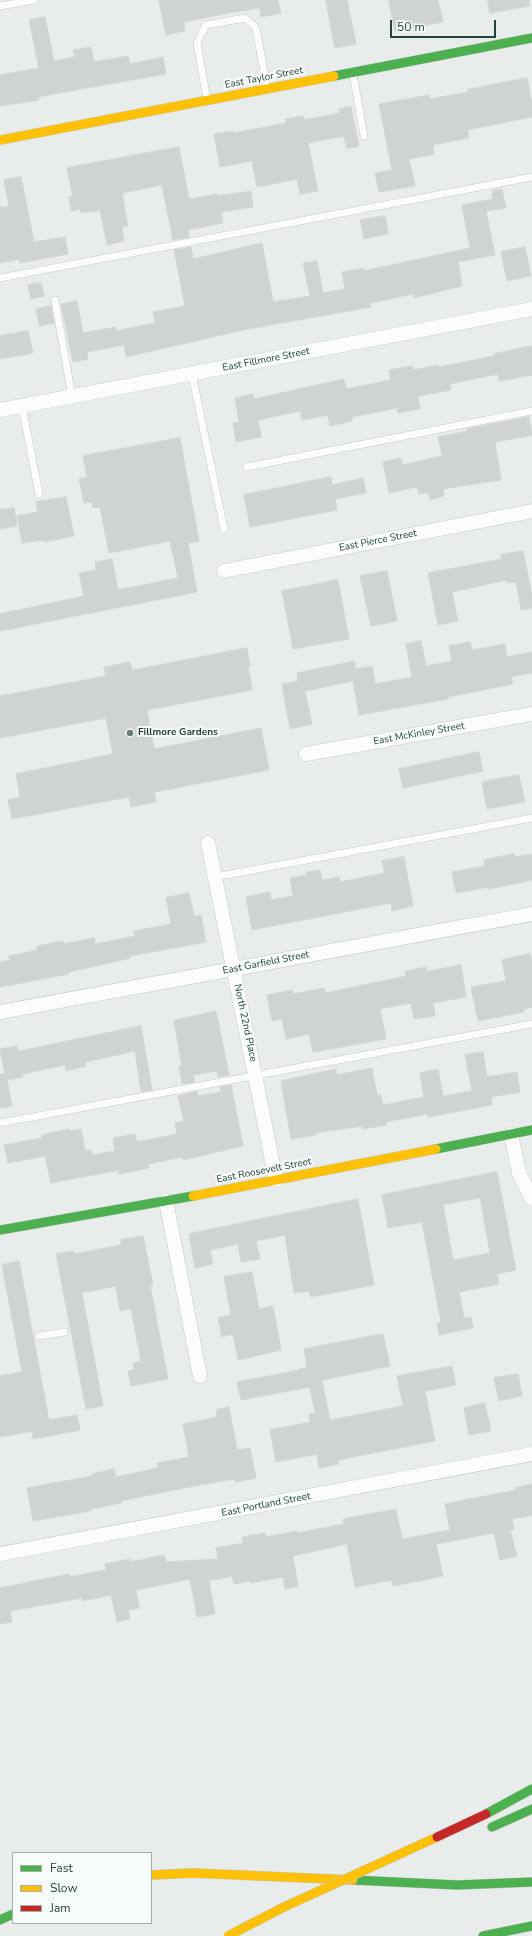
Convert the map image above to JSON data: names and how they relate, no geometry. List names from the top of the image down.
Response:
{
  "streets": {
    "main road": ["East Taylor Street", "East Roosevelt Street"],
    "street": [
      "East Fillmore Street",
      "East Pierce Street",
      "East McKinley Street",
      "East Garfield Street",
      "North 22nd Place",
      "East Portland Street"
    ]
  },
  "crossings": [
    ["East Garfield Street", "North 22nd Place"],
    ["North 22nd Place", "East Roosevelt Street"]
  ],
  "places": ["Fillmore Gardens"],
  "legend": ["Fast", "Slow", "Jam"],
  "scale_bar": "50 m"
}
